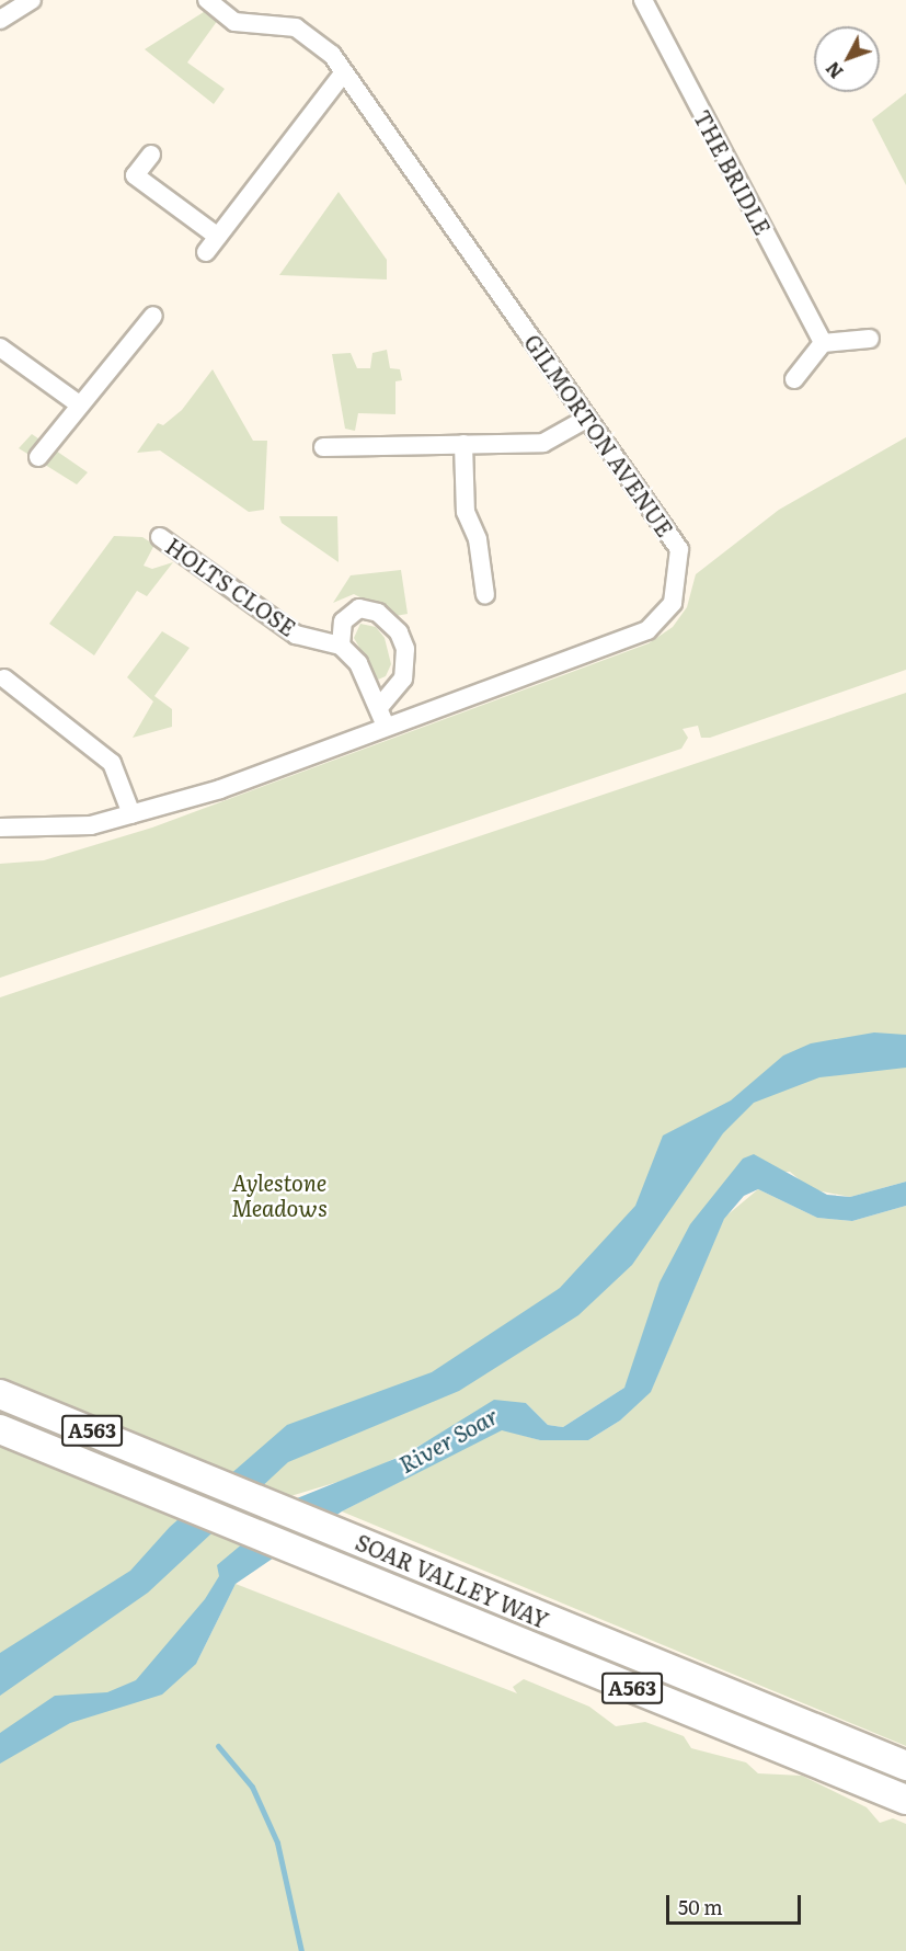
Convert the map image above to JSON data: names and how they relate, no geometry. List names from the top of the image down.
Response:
{
  "streets": {
    "highway": ["A563", "SOAR VALLEY WAY"],
    "street": ["THE BRIDLE", "GILMORTON AVENUE", "HOLTS CLOSE"]
  },
  "water": ["River Soar"],
  "parks": ["Aylestone Meadows"],
  "scale_bar": "50 m",
  "north": "bottom left"
}
